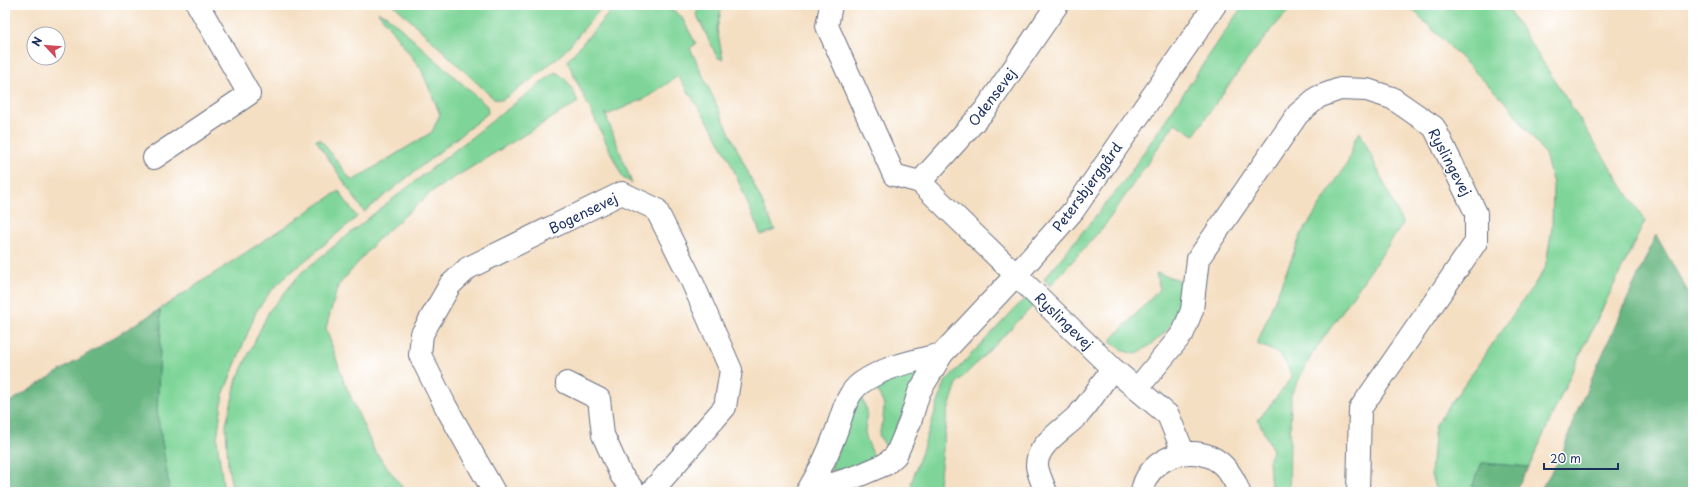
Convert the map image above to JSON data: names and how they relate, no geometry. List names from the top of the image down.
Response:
{
  "streets": {
    "street": [
      "Odensevej",
      "Ryslingevej",
      "Petersbjerggård",
      "Bogensevej"
    ]
  },
  "crossings": [
    ["Ryslingevej", "Petersbjerggård"]
  ],
  "scale_bar": "20 m",
  "north": "top left"
}
